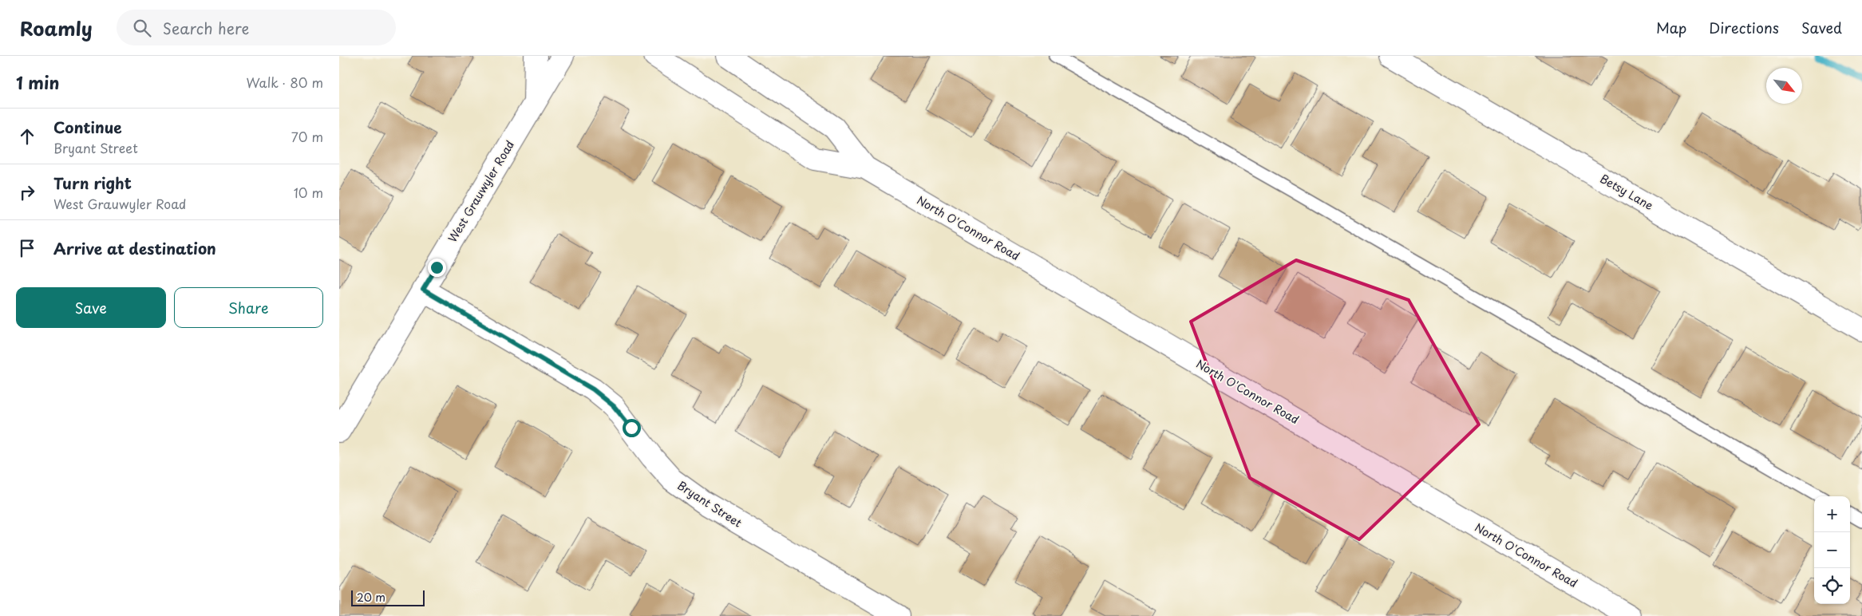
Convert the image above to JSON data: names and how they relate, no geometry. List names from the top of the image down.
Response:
{
  "streets": {
    "main road": [
      "West Grauwyler Road",
      "Betsy Lane",
      "North O'Connor Road",
      "Bryant Street"
    ]
  },
  "crossings": [
    ["West Grauwyler Road", "Bryant Street"]
  ],
  "scale_bar": "20 m",
  "north": "bottom right",
  "page": {
    "header": "Roamly",
    "search": "Search here",
    "nav": ["Map", "Directions", "Saved"],
    "heading": ["1 min", "Walk · 80 m"],
    "list": [
      ["Continue", "Bryant Street", "70 m"],
      ["Turn right", "West Grauwyler Road", "10 m"],
      "Arrive at destination"
    ],
    "buttons": ["Save", "Share"],
    "map_buttons": ["+", "−"],
    "scale": "20 m"
  }
}
